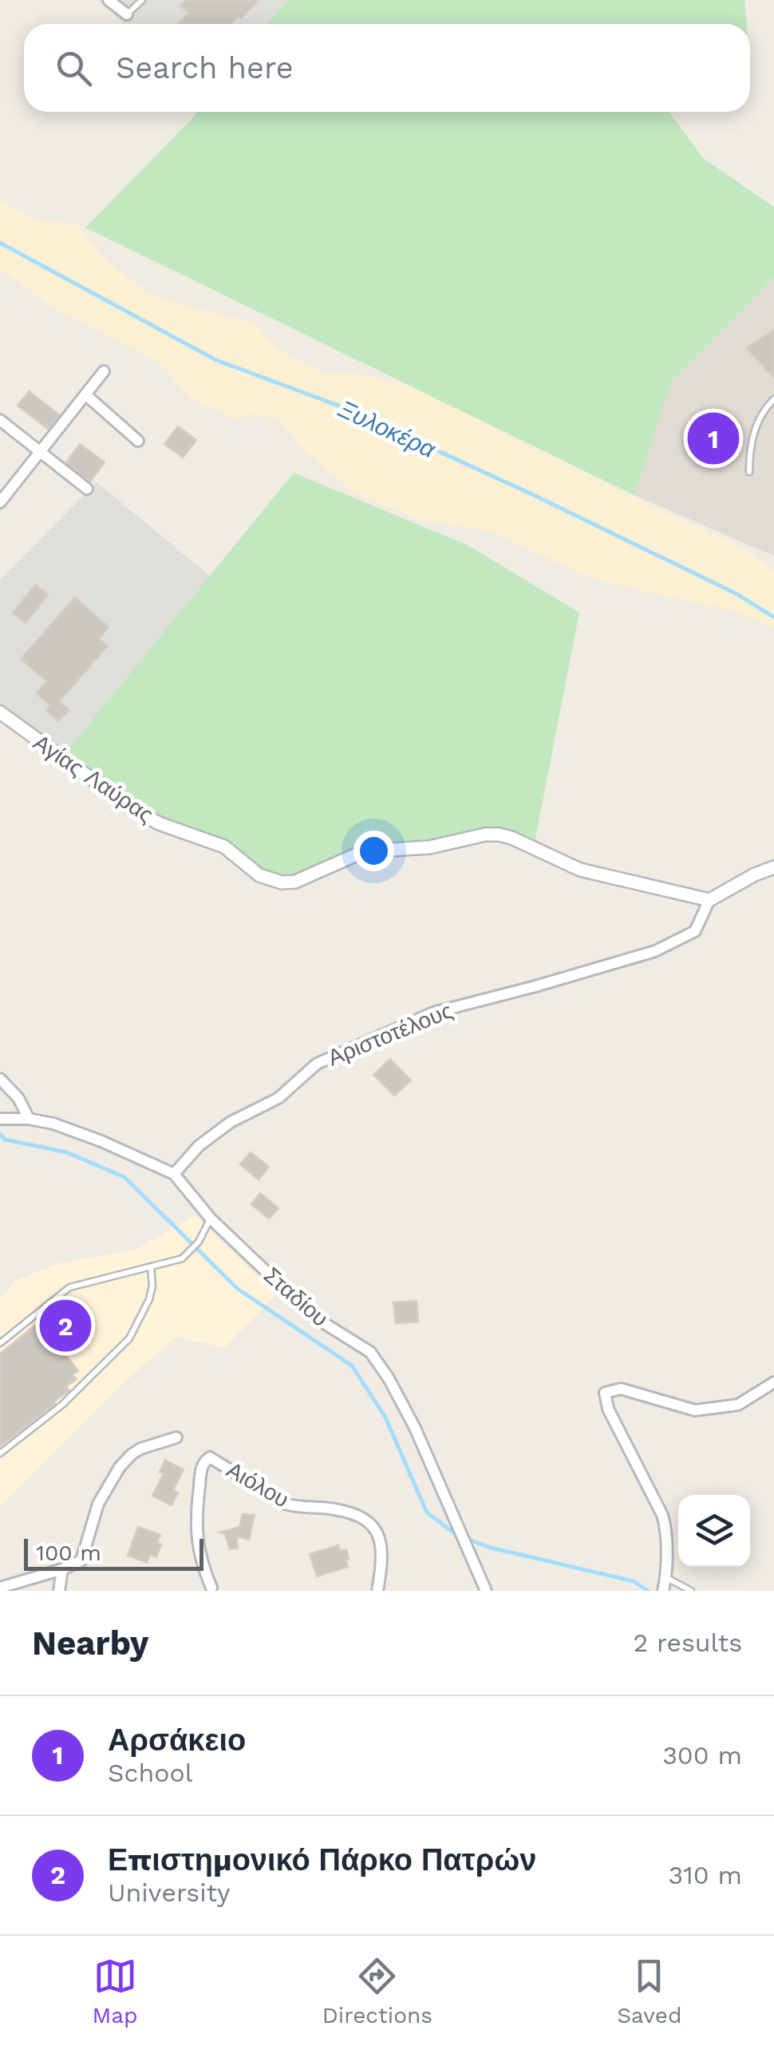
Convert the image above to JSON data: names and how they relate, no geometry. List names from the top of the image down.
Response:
{
  "streets": {
    "street": [
      "Αγίας Λαύρας",
      "Αριστοτέλους",
      "Σταδίου",
      "Αιόλου"
    ]
  },
  "crossings": [
    ["Αγίας Λαύρας", "Αριστοτέλους"],
    ["Αριστοτέλους", "Σταδίου"]
  ],
  "water": ["Ξυλοκέρα"],
  "scale_bar": "100 m",
  "page": {
    "search": "Search here",
    "pins": ["1", "2"],
    "scale": "100 m",
    "heading": ["Nearby", "2 results"],
    "list": [
      {
        "mark": "1",
        "name": "Αρσάκειο",
        "note": "School",
        "value": "300 m"
      },
      {
        "mark": "2",
        "name": "Επιστημονικό Πάρκο Πατρών",
        "note": "University",
        "value": "310 m"
      }
    ],
    "nav": ["Map", "Directions", "Saved"]
  }
}
